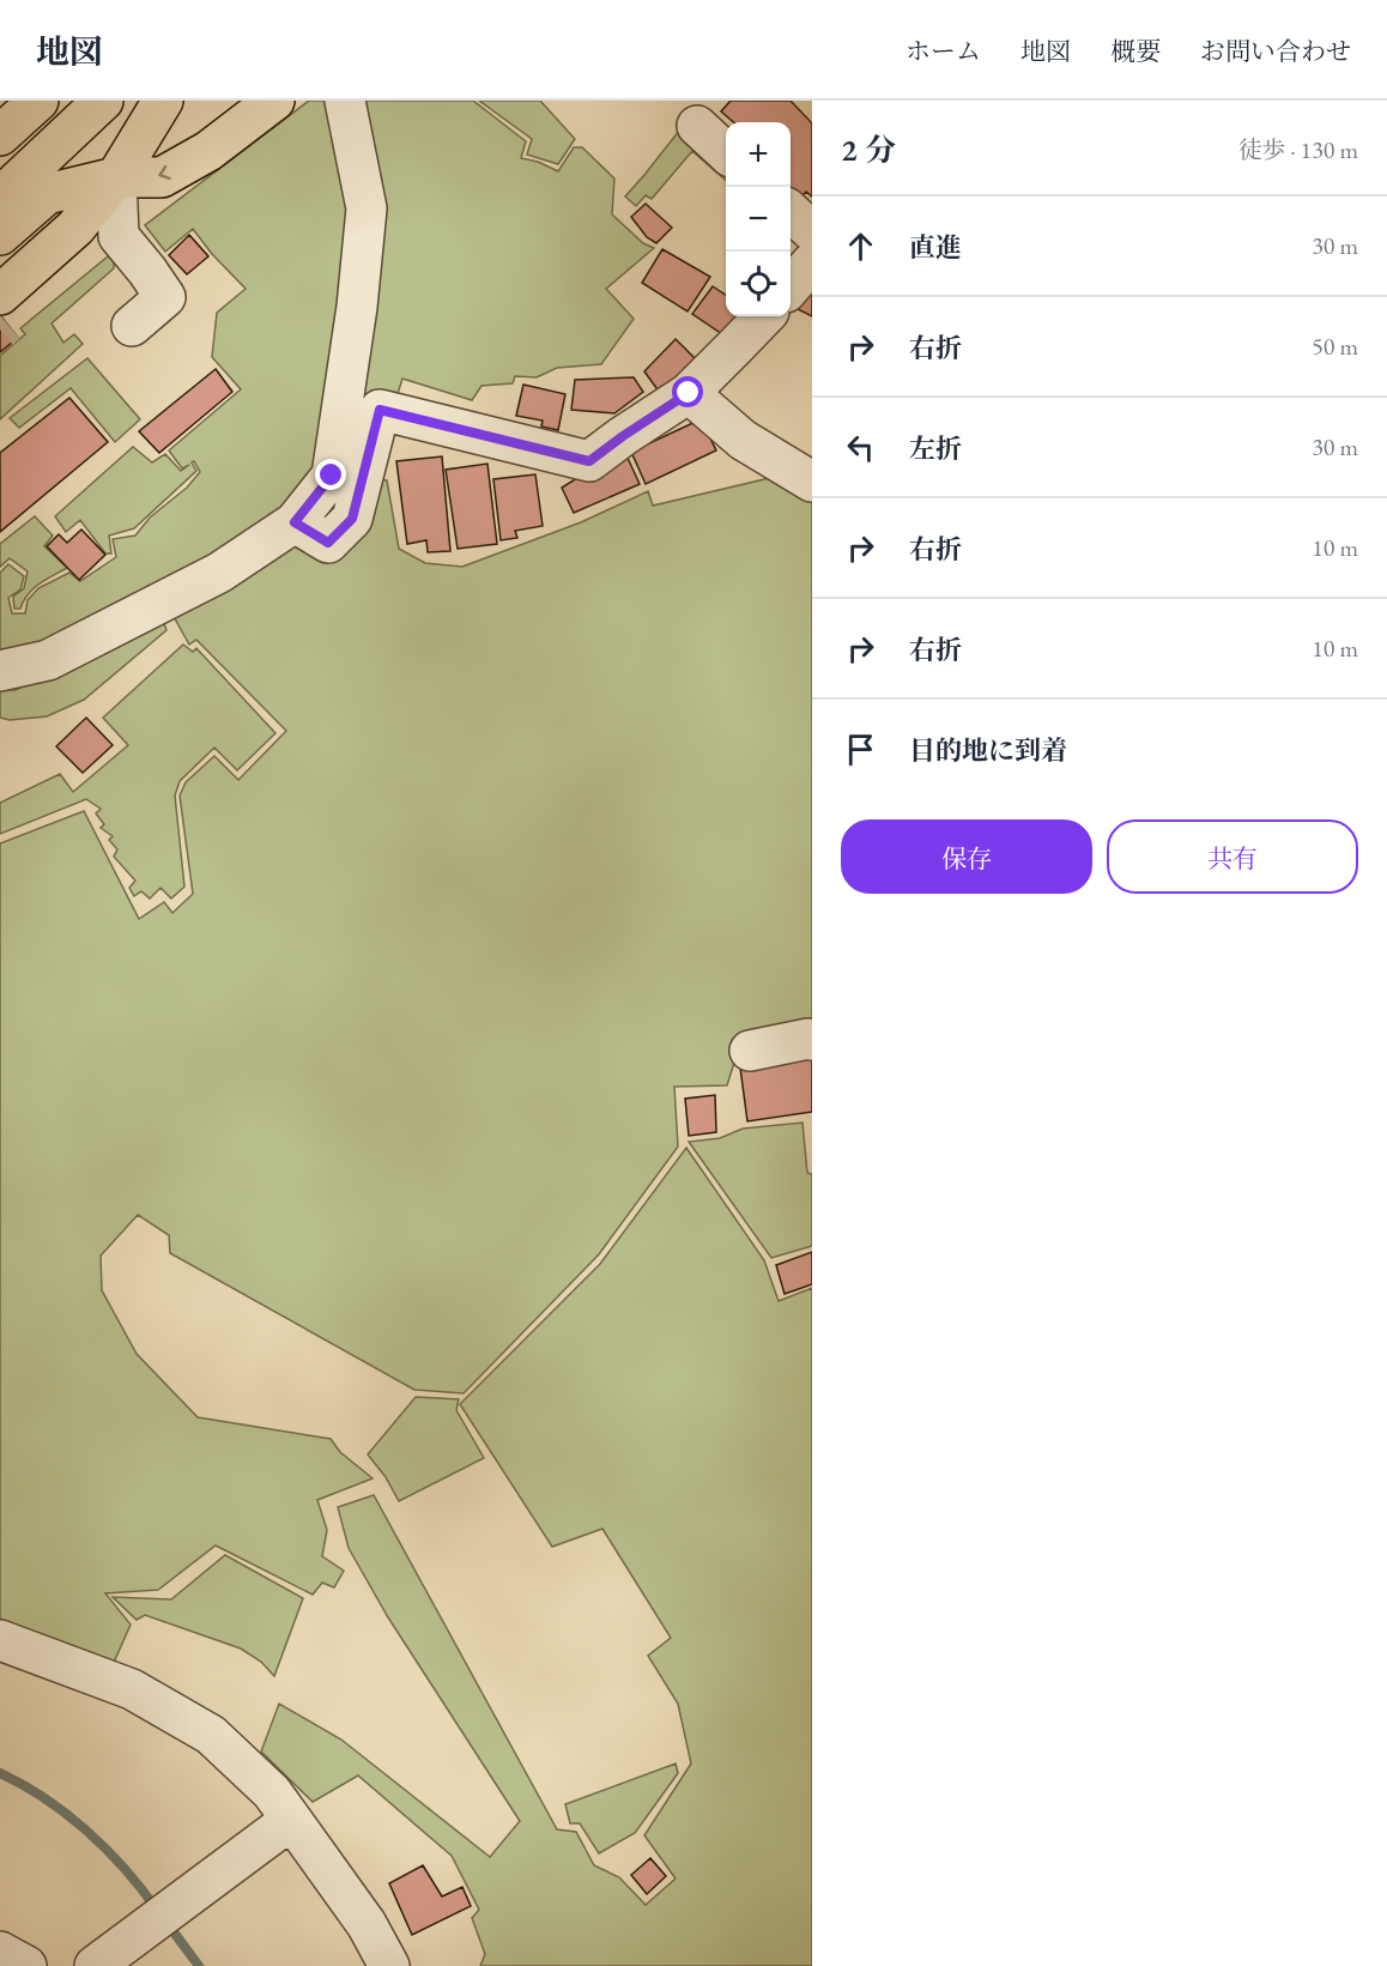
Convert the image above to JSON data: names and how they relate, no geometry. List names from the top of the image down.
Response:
{
  "page": {
    "header": "地図",
    "nav": [
      "ホーム",
      "地図",
      "概要",
      "お問い合わせ"
    ],
    "heading": ["2 分", "徒歩 · 130 m"],
    "map_buttons": ["+", "−"],
    "list": [
      ["直進", "30 m"],
      ["右折", "50 m"],
      ["左折", "30 m"],
      ["右折", "10 m"],
      ["右折", "10 m"],
      "目的地に到着"
    ],
    "buttons": ["保存", "共有"]
  }
}
